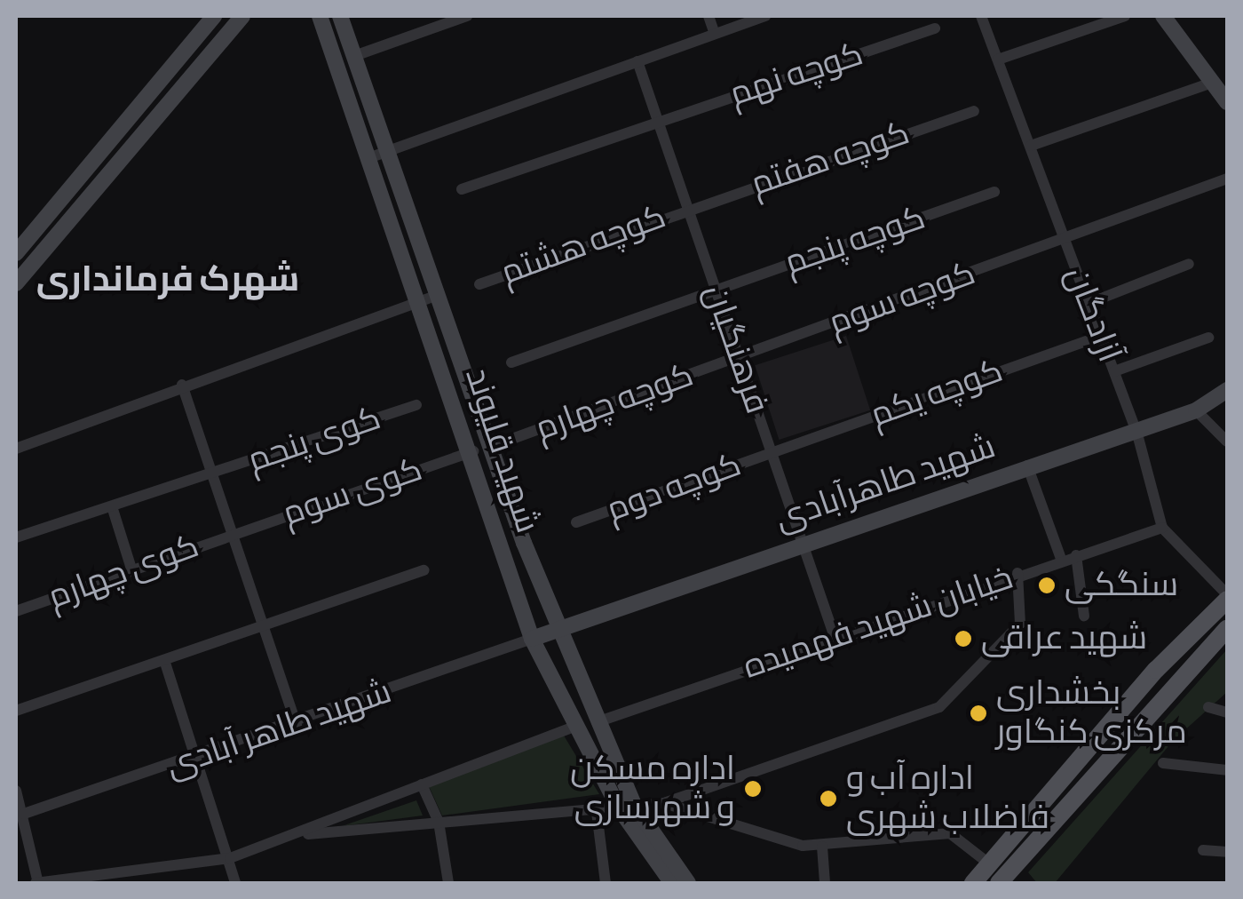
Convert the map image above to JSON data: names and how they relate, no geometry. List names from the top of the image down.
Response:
{
  "streets": {
    "main road": ["شهید قلیوند", "شهید طاهرآبادی"],
    "street": [
      "کوچه نهم",
      "کوچه هفتم",
      "کوچه پنجم",
      "کوچه هشتم",
      "کوچه سوم",
      "آزادگان",
      "فرهنگیان",
      "کوچه یکم",
      "کوچه چهارم",
      "کوی پنجم",
      "کوچه دوم",
      "کوی سوم",
      "کوی چهارم",
      "خیابان شهید فهمیده",
      "شهید طاهر آبادی"
    ]
  },
  "crossings": [
    ["کوچه نهم", "فرهنگیان"],
    ["کوچه هفتم", "کوچه هشتم"],
    ["کوچه هفتم", "فرهنگیان"],
    ["کوچه پنجم", "فرهنگیان"],
    ["کوچه هشتم", "فرهنگیان"],
    ["کوچه سوم", "آزادگان"],
    ["کوچه سوم", "فرهنگیان"],
    ["کوچه سوم", "کوچه چهارم"],
    ["آزادگان", "کوچه یکم"],
    ["آزادگان", "شهید طاهرآبادی"],
    ["آزادگان", "خیابان شهید فهمیده"],
    ["فرهنگیان", "کوچه یکم"],
    ["فرهنگیان", "کوچه چهارم"],
    ["فرهنگیان", "شهید طاهرآبادی"],
    ["فرهنگیان", "کوچه دوم"],
    ["فرهنگیان", "خیابان شهید فهمیده"],
    ["کوچه یکم", "کوچه دوم"],
    ["کوچه چهارم", "شهید قلیوند"],
    ["شهید قلیوند", "شهید طاهرآبادی"],
    ["شهید قلیوند", "کوی سوم"],
    ["شهید قلیوند", "خیابان شهید فهمیده"],
    ["شهید قلیوند", "شهید طاهر آبادی"],
    ["شهید طاهرآبادی", "شهید طاهر آبادی"],
    ["کوی سوم", "کوی چهارم"]
  ],
  "districts": ["شهرک فرمانداری"],
  "places": [
    "سنگکی",
    "شهید عراقی",
    "بخشداری مرکزی کنگاور",
    "اداره مسکن و شهرسازی",
    "اداره آب و فاضلاب شهری"
  ]
}
